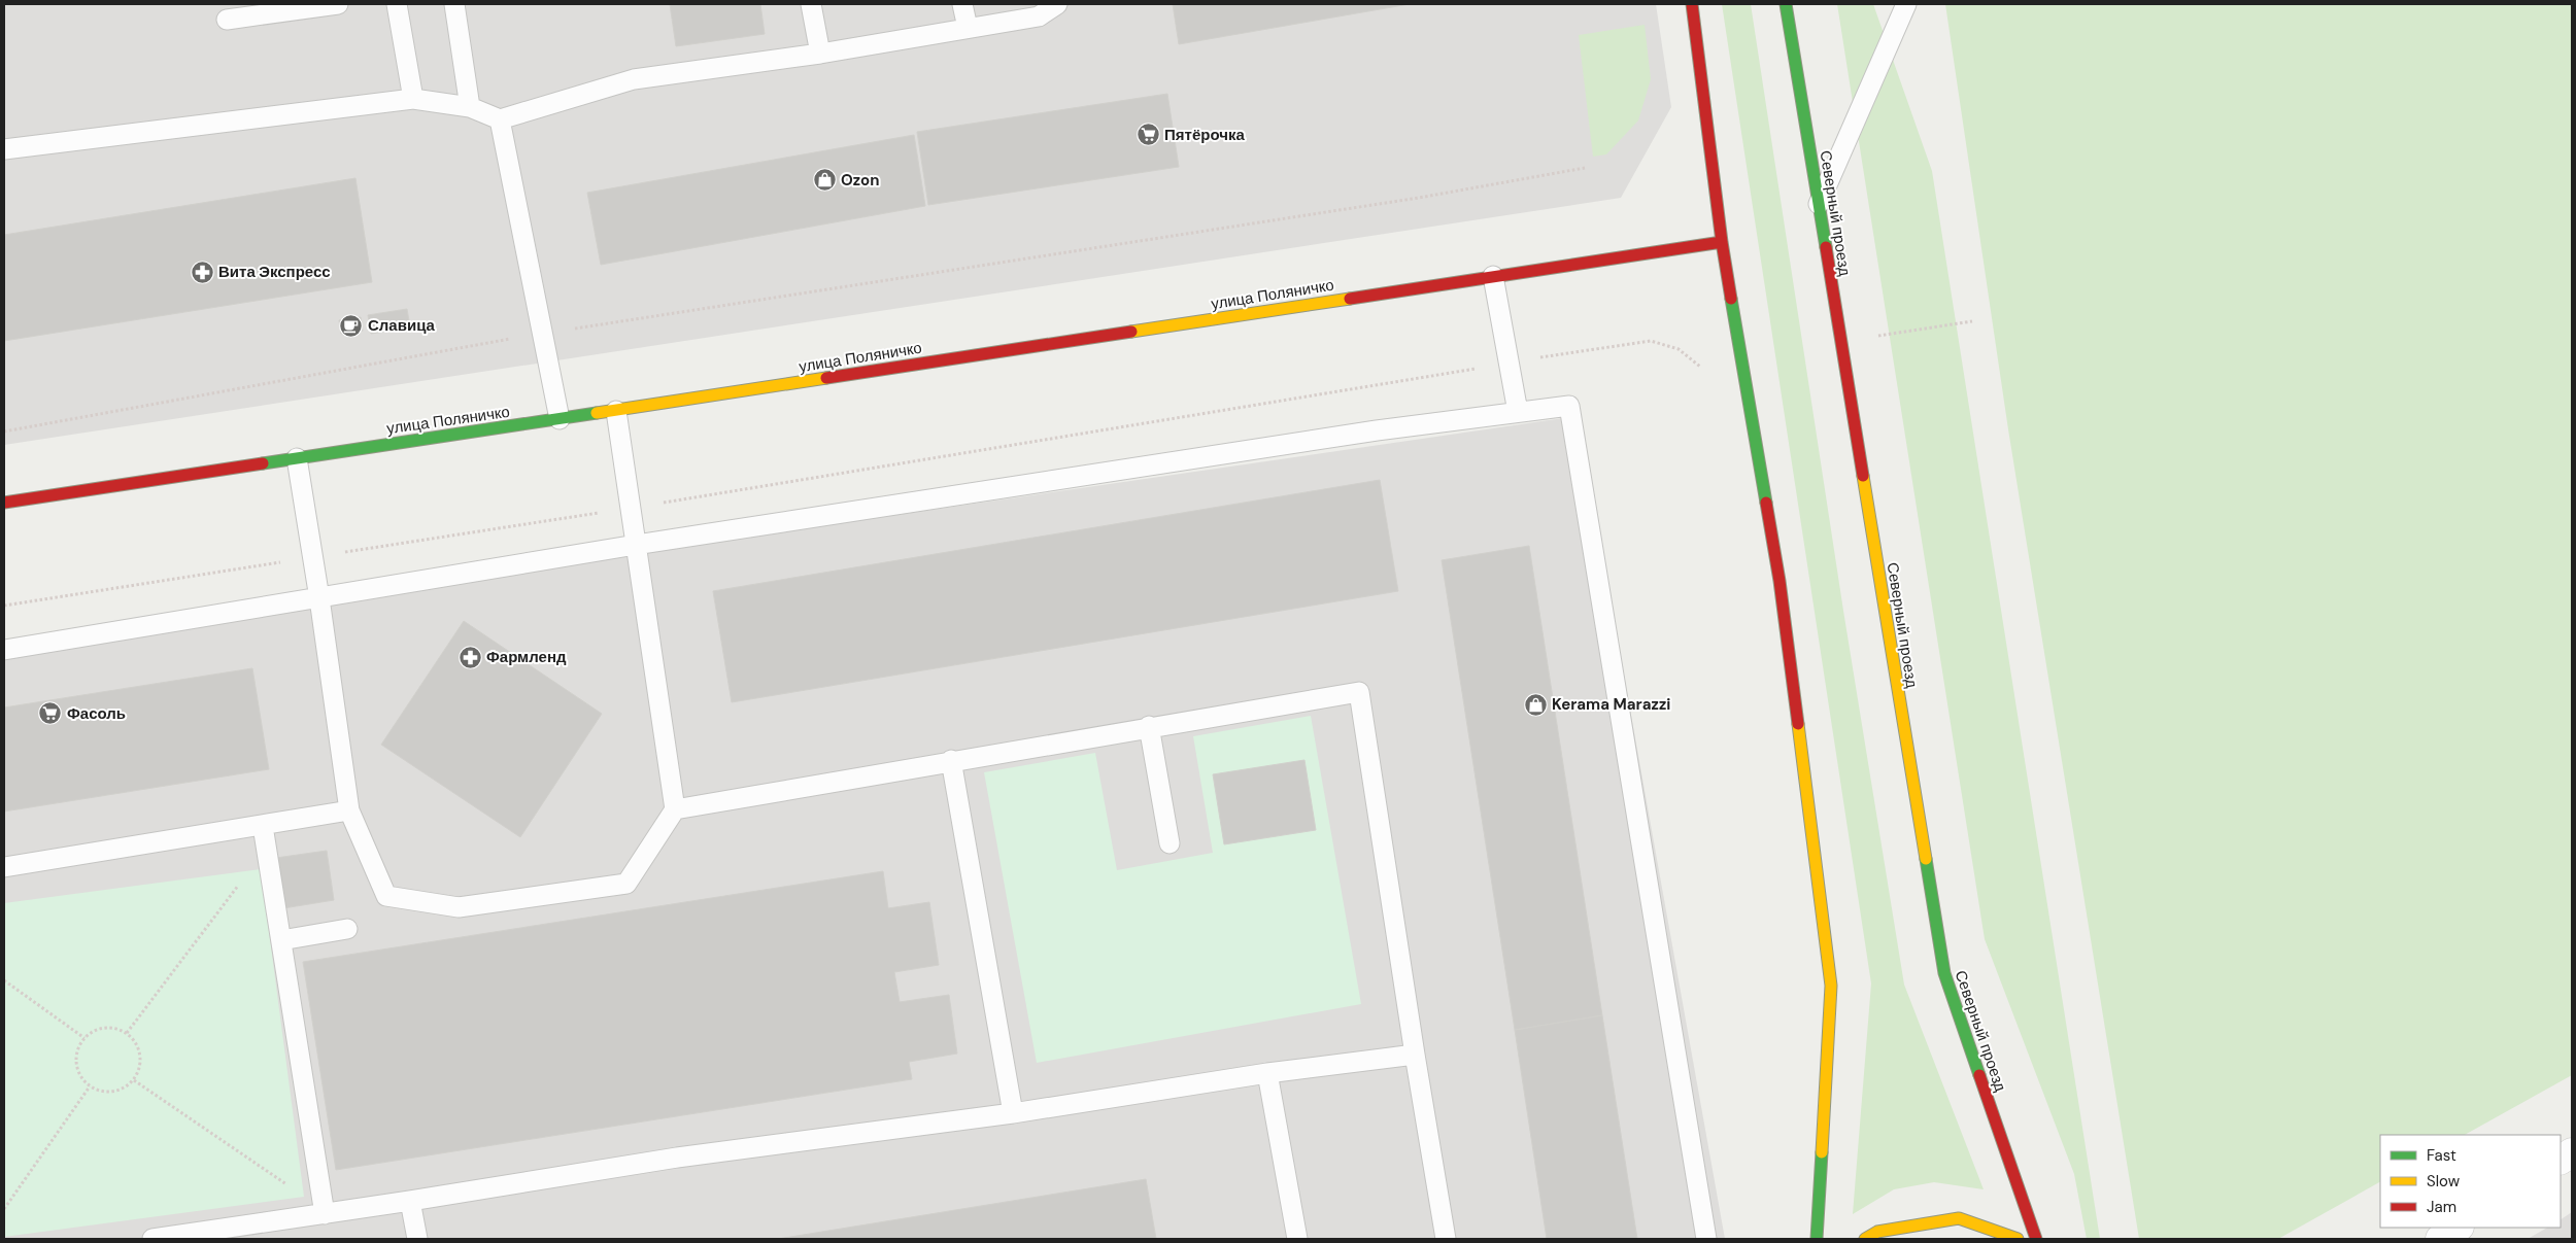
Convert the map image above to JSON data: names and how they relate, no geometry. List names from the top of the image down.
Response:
{
  "streets": {
    "main road": ["Северный проезд", "улица Поляничко"]
  },
  "places": {
    "supermarket": ["Пятёрочка", "Фасоль"],
    "shop": ["Ozon", "Kerama Marazzi"],
    "pharmacy": ["Вита Экспресс", "Фармленд"],
    "cafe": ["Славица"]
  },
  "legend": ["Fast", "Slow", "Jam"]
}
